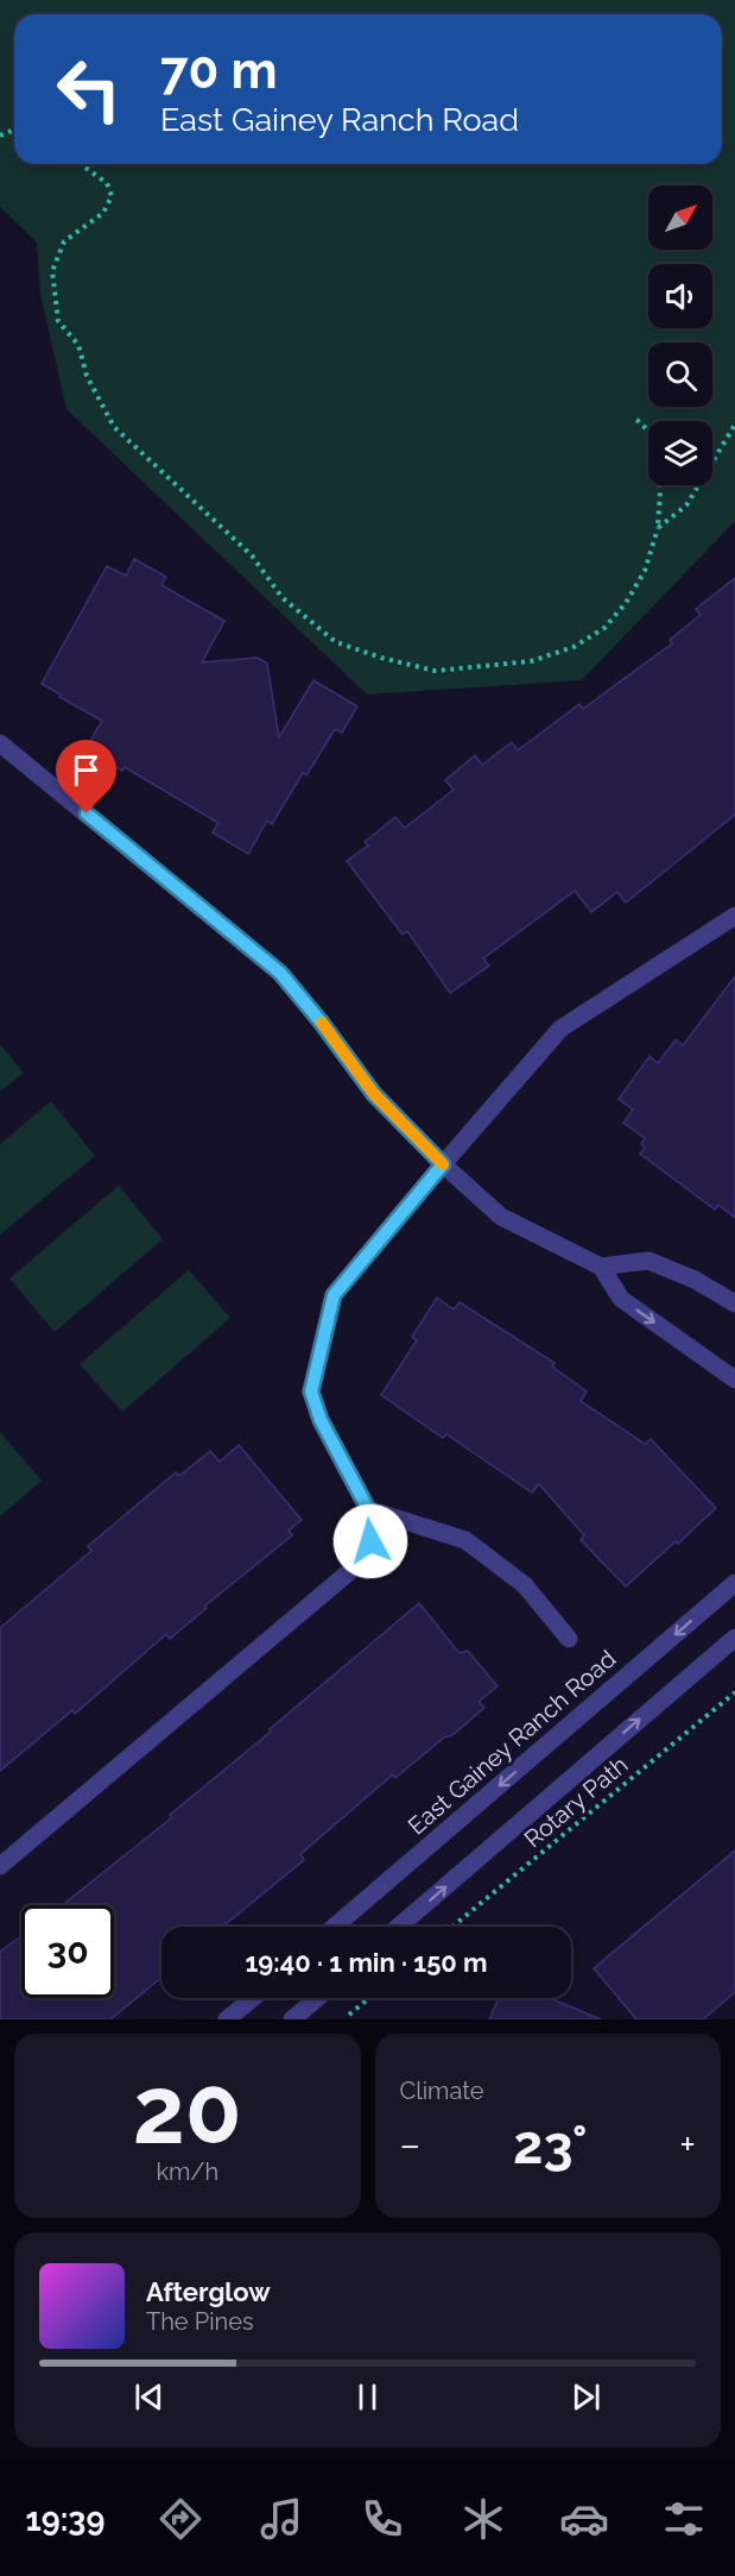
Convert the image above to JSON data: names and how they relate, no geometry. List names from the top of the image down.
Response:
{
  "streets": {
    "street": ["East Gainey Ranch Road"],
    "path": ["Rotary Path"]
  },
  "north": "top right",
  "page": {
    "turn": ["70 m", "East Gainey Ranch Road"],
    "limit": "30",
    "trip": "19:40 · 1 min · 150 m",
    "tile": [
      ["20", "km/h"],
      "Climate"
    ],
    "heat": ["−", "23°", "+"],
    "song": ["Afterglow", "The Pines"],
    "tabs": "19:39"
  }
}
